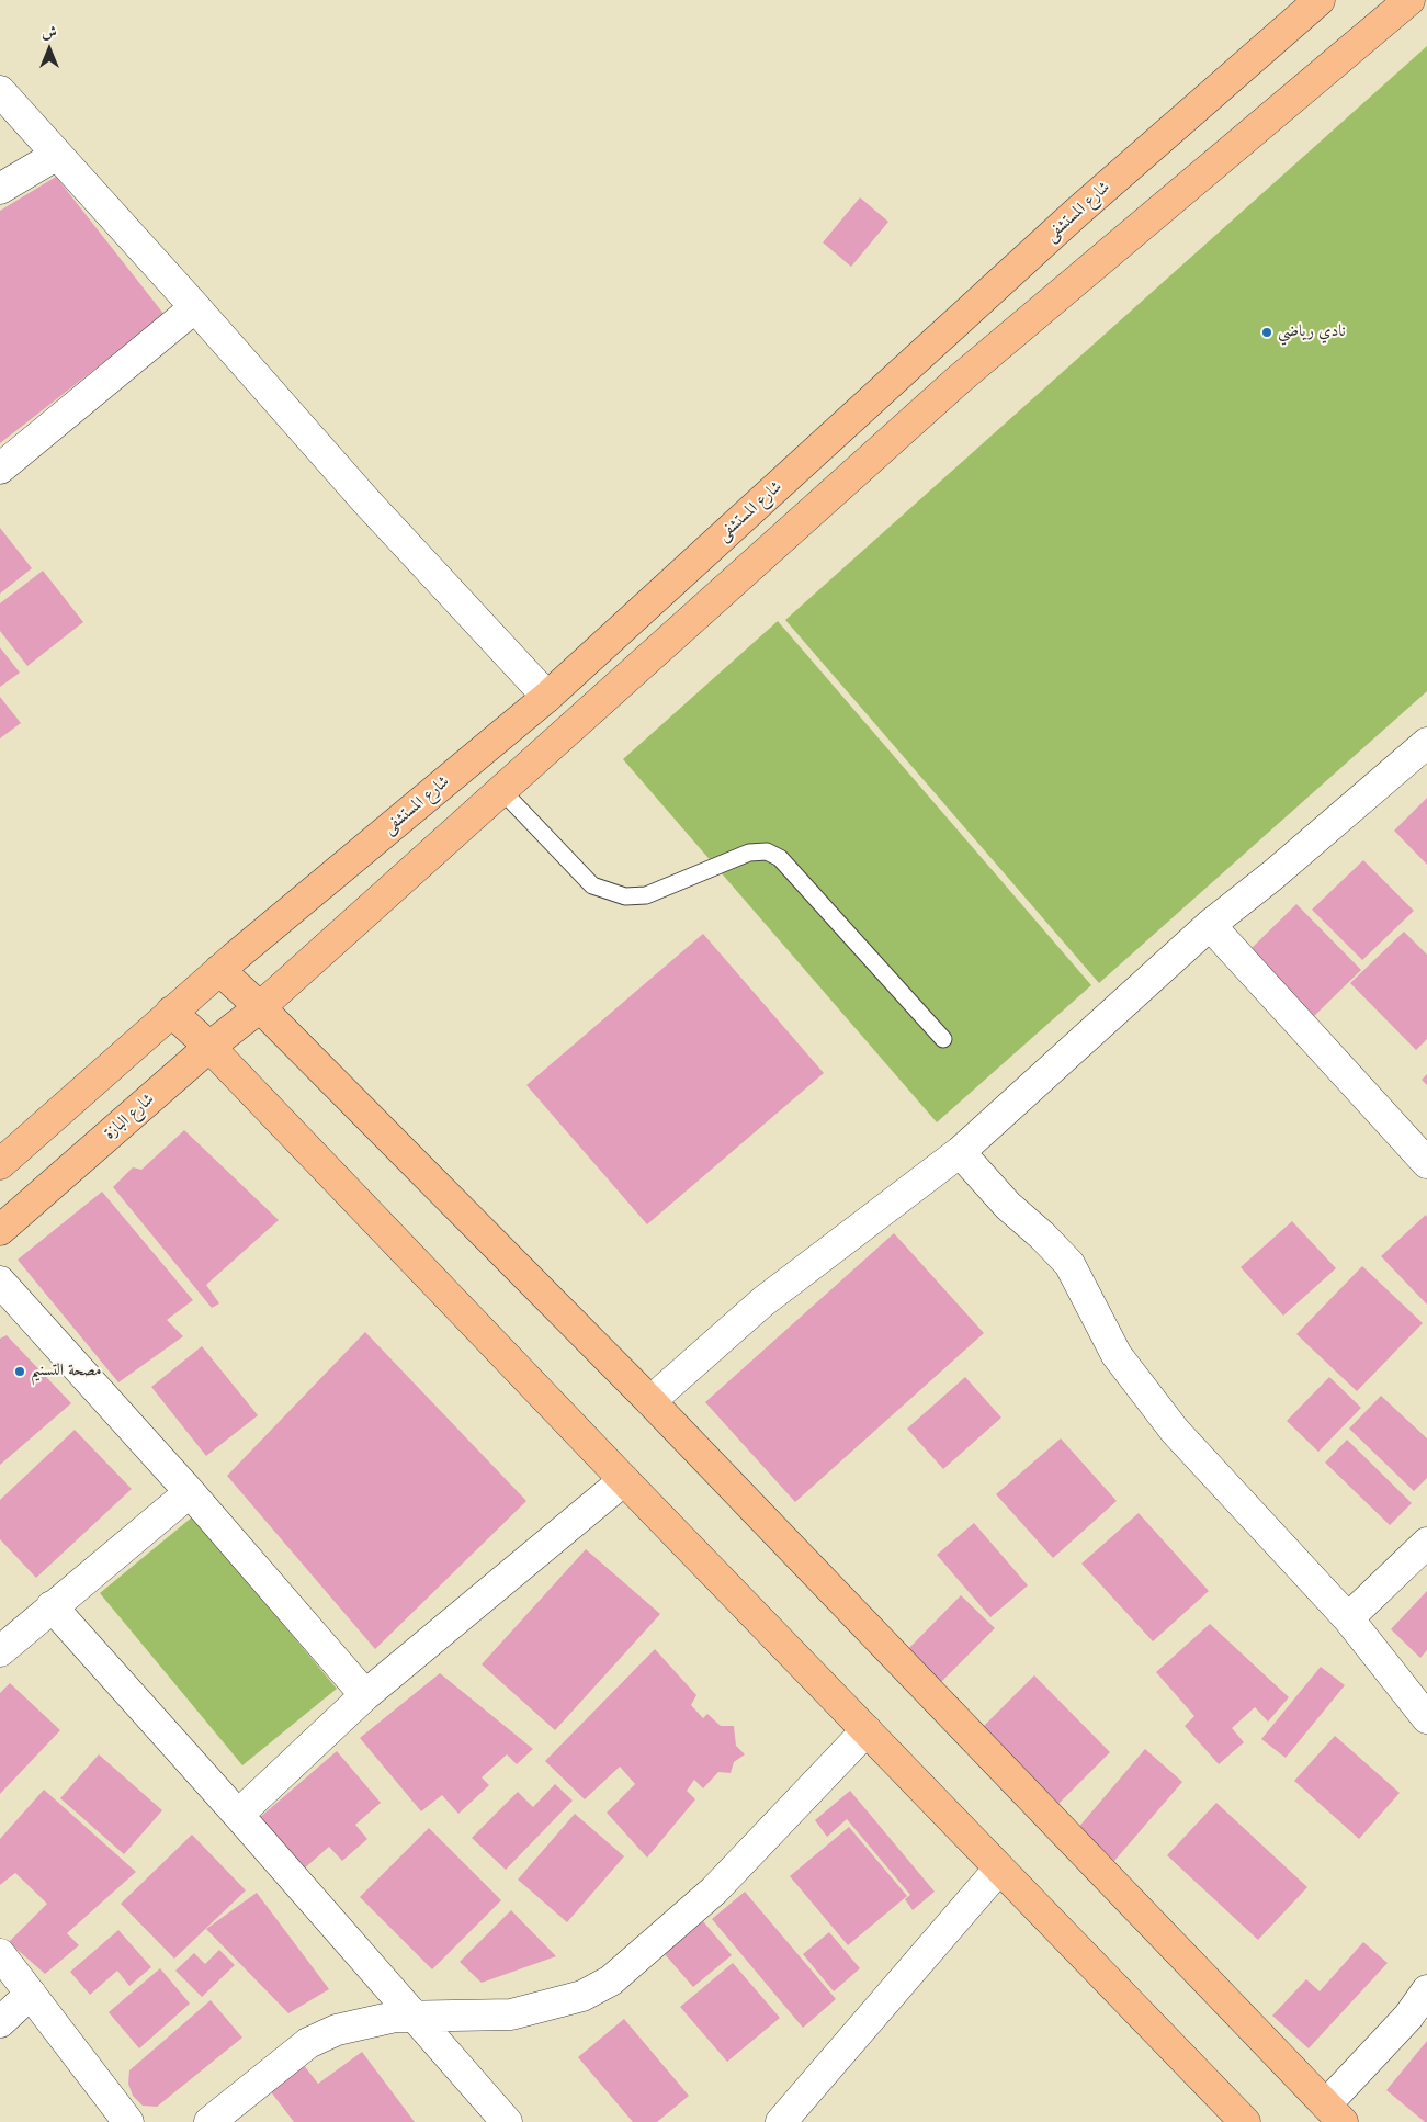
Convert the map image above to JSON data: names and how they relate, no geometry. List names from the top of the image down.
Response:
{
  "streets": {
    "main road": ["شارع المستشفى", "شارع البازة"]
  },
  "places": ["نادي رياضي", "مصحة التسنيم"],
  "north": "top"
}
